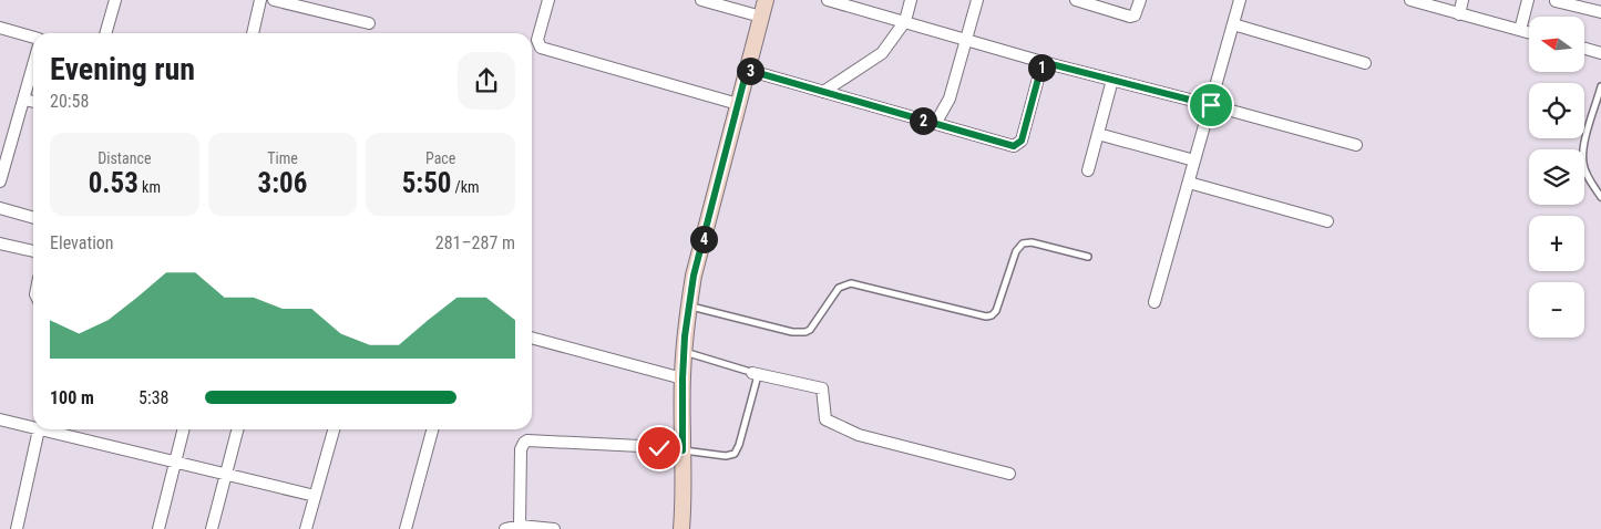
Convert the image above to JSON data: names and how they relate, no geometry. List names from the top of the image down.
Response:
{
  "north": "left",
  "page": {
    "map_buttons": ["+", "−"],
    "heading": ["Evening run", "20:58"],
    "pins": [
      "1",
      "3",
      "2",
      "4"
    ],
    "stats": [
      ["Distance", "0.53 km"],
      ["Time", "3:06"],
      ["Pace", "5:50 /km"]
    ],
    "chart": ["Elevation", "281–287 m"],
    "list": [
      {
        "name": "100 m",
        "note": "5:38"
      }
    ]
  }
}
